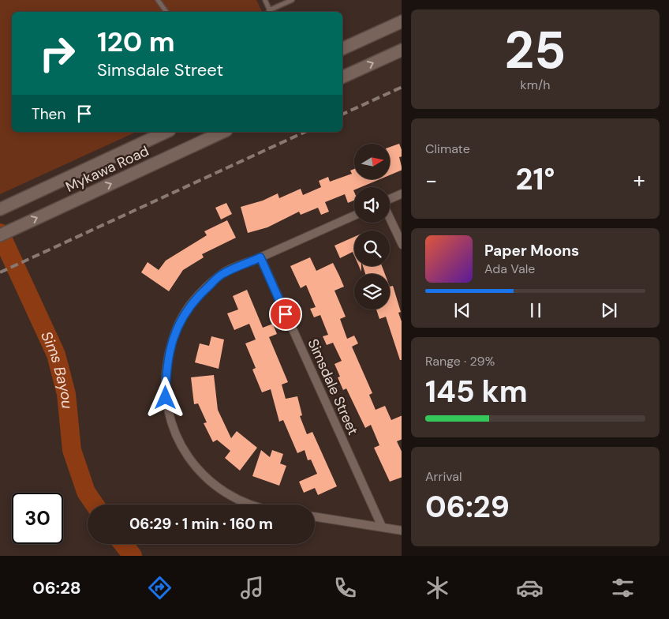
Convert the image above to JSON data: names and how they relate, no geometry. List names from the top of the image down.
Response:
{
  "streets": {
    "main road": ["Mykawa Road"],
    "street": ["Simsdale Street"]
  },
  "water": ["Sims Bayou"],
  "north": "right",
  "page": {
    "tile": [
      ["25", "km/h"],
      "Climate",
      ["Range · 29%", "145 km"],
      ["Arrival", "06:29"]
    ],
    "turn": ["120 m", "Simsdale Street"],
    "then": "Then",
    "heat": ["−", "21°", "+"],
    "song": ["Paper Moons", "Ada Vale"],
    "limit": "30",
    "trip": "06:29 · 1 min · 160 m",
    "tabs": "06:28"
  }
}
